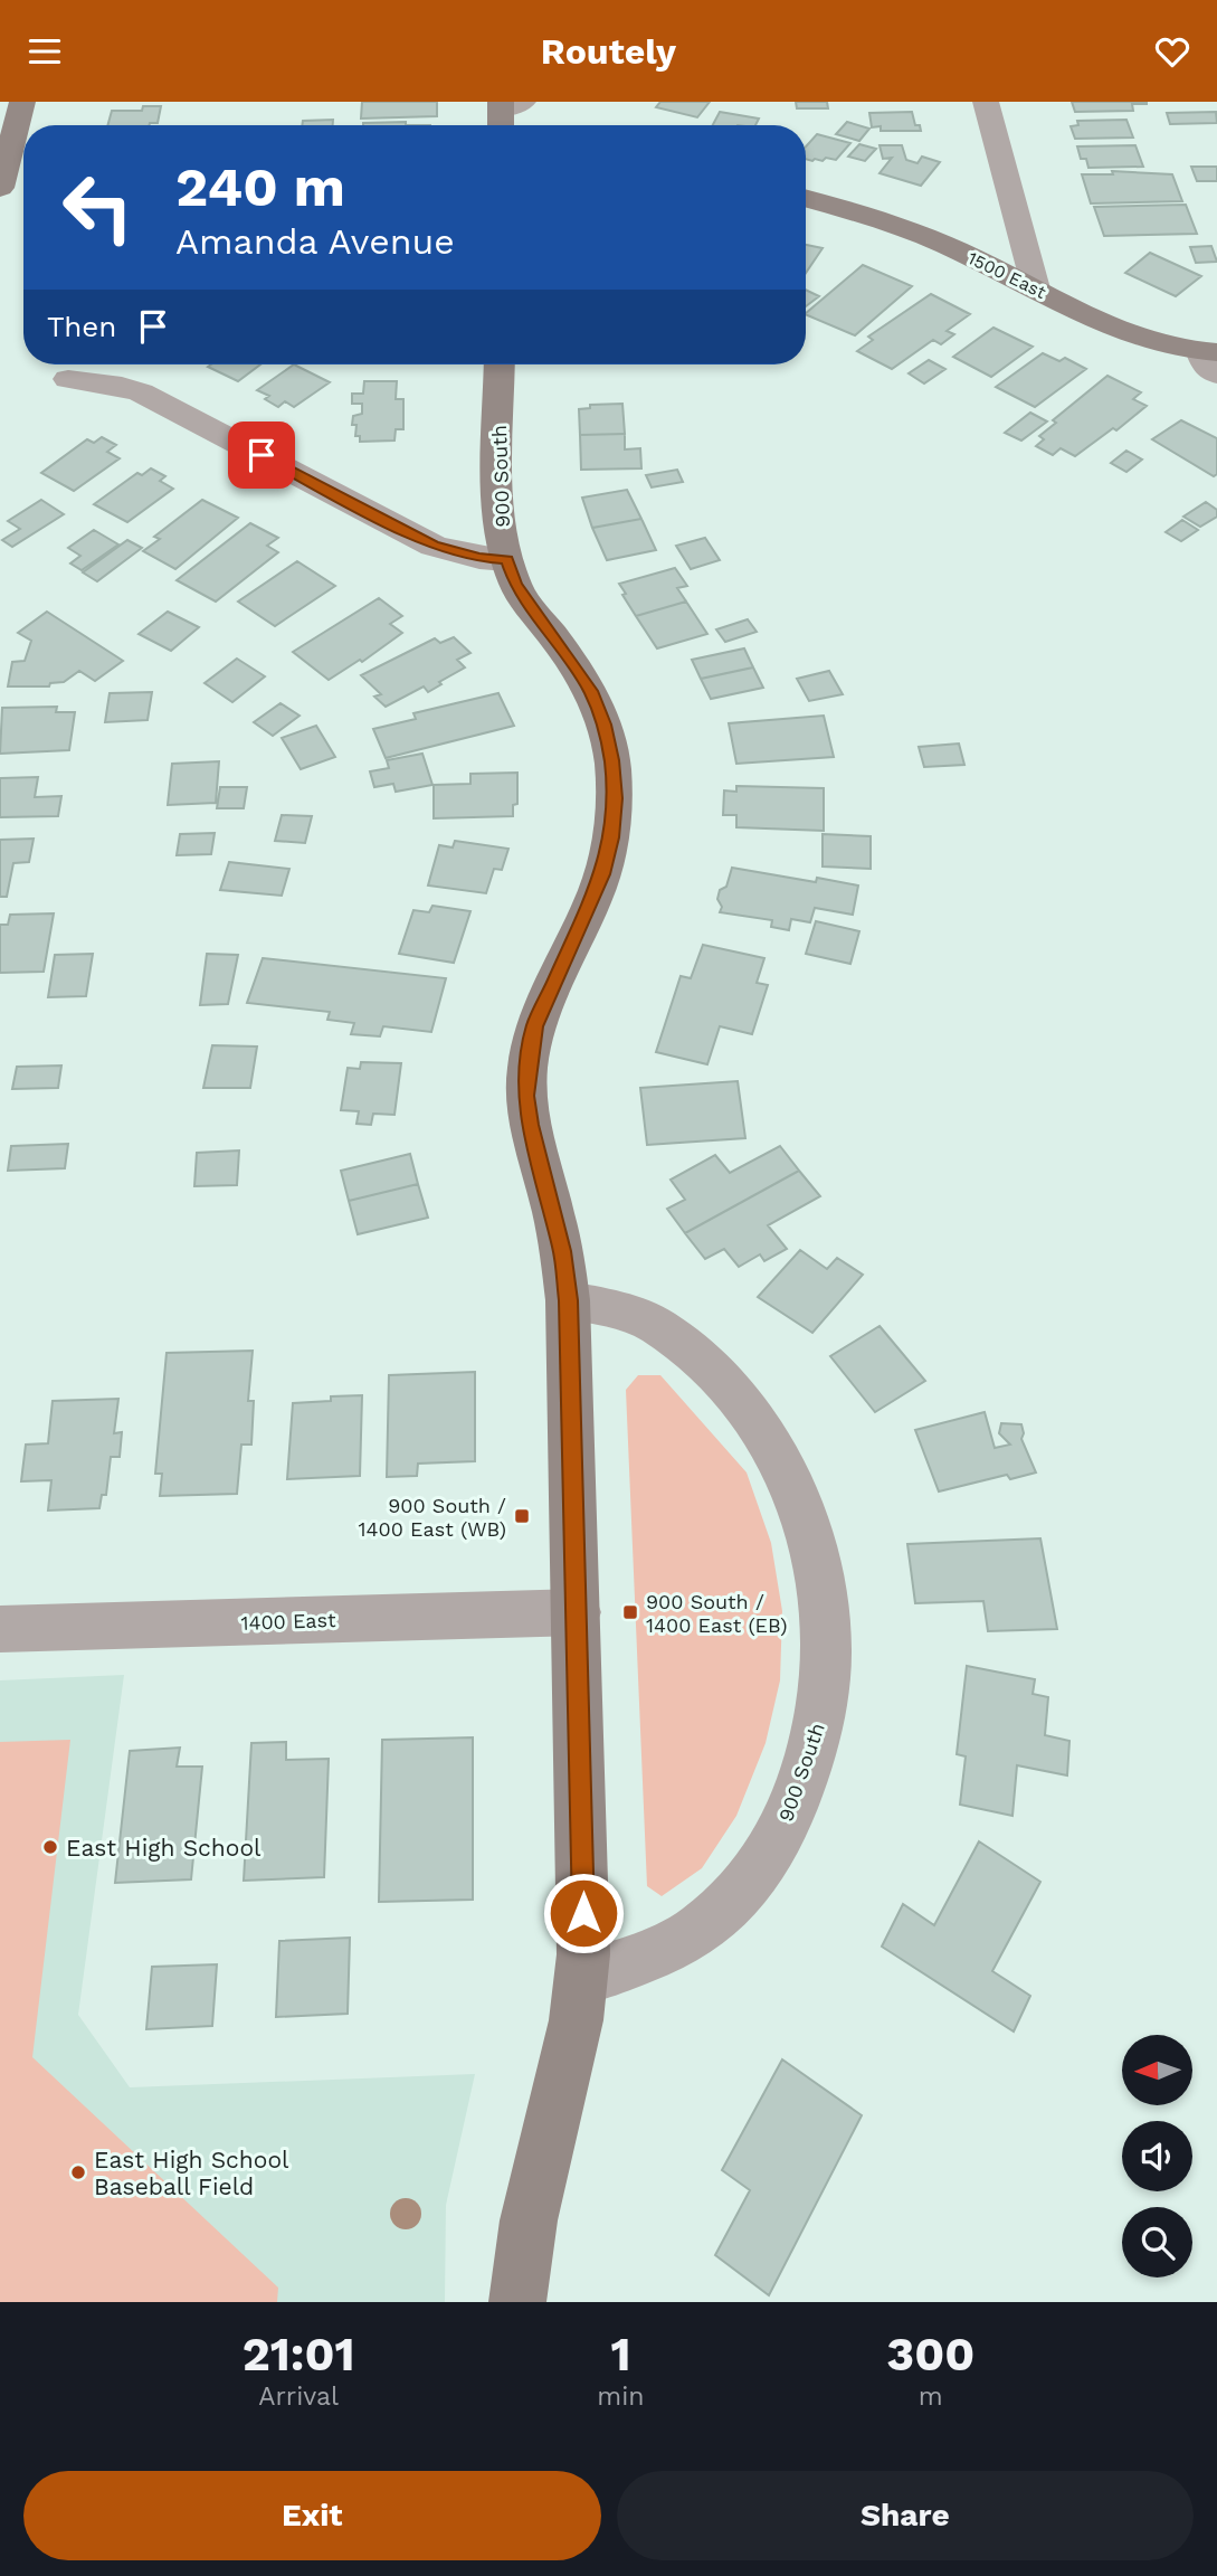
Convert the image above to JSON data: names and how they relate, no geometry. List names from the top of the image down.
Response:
{
  "streets": {
    "street": ["1500 East", "900 South", "1400 East"]
  },
  "crossings": [
    ["900 South", "1400 East"]
  ],
  "places": {
    "transit": ["900 South / 1400 East (WB)", "900 South / 1400 East (EB)"],
    "other": ["East High School", "East High School Baseball Field"]
  },
  "north": "left",
  "page": {
    "header": "Routely",
    "turn": ["240 m", "Amanda Avenue"],
    "then": "Then",
    "eta": [
      "21:01",
      "Arrival",
      "1",
      "min",
      "300",
      "m"
    ],
    "buttons": ["Exit", "Share"]
  }
}
